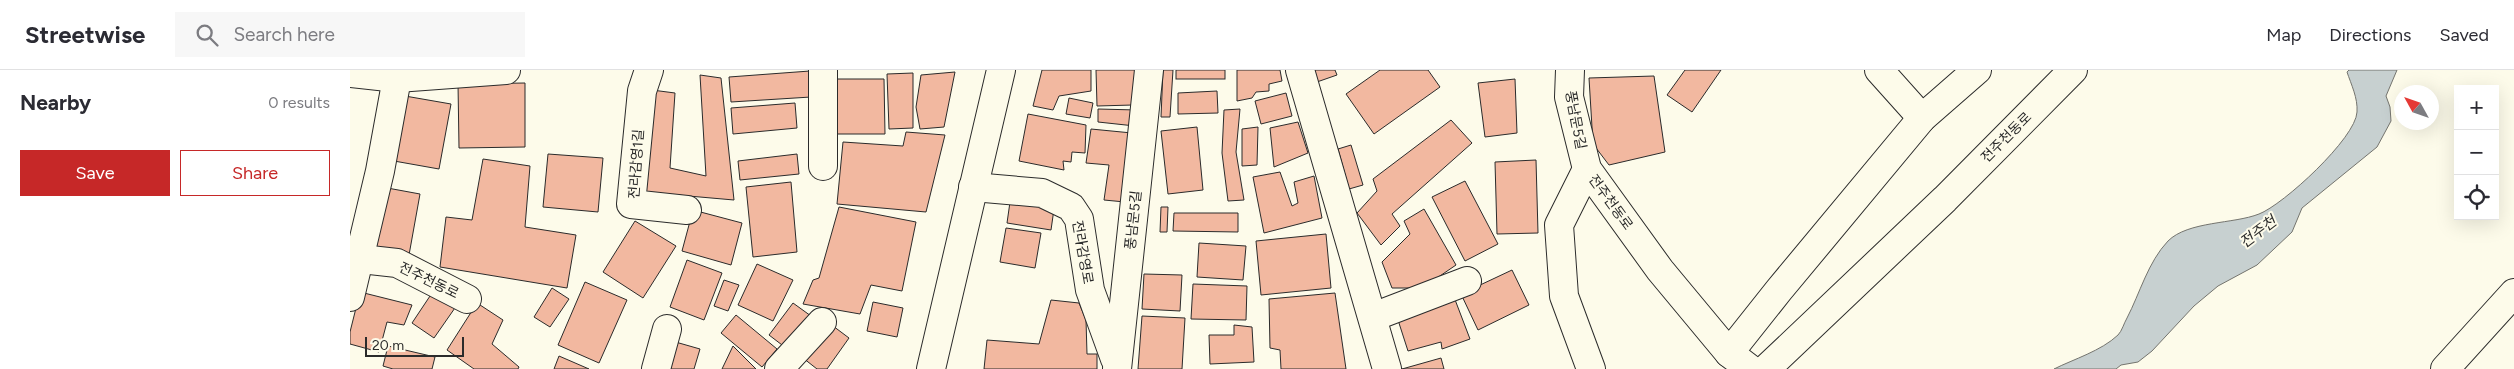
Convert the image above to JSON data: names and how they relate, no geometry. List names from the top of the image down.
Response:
{
  "streets": {
    "street": [
      "풍남문5길",
      "전주천동로",
      "전라감영1길",
      "전라감영로"
    ]
  },
  "crossings": [
    ["풍남문5길", "전주천동로"],
    ["풍남문5길", "전라감영로"]
  ],
  "water": ["전주천"],
  "scale_bar": "20 m",
  "north": "top left",
  "page": {
    "header": "Streetwise",
    "search": "Search here",
    "nav": ["Map", "Directions", "Saved"],
    "heading": ["Nearby", "0 results"],
    "map_buttons": ["+", "−"],
    "buttons": ["Save", "Share"],
    "scale": "20 m"
  }
}
